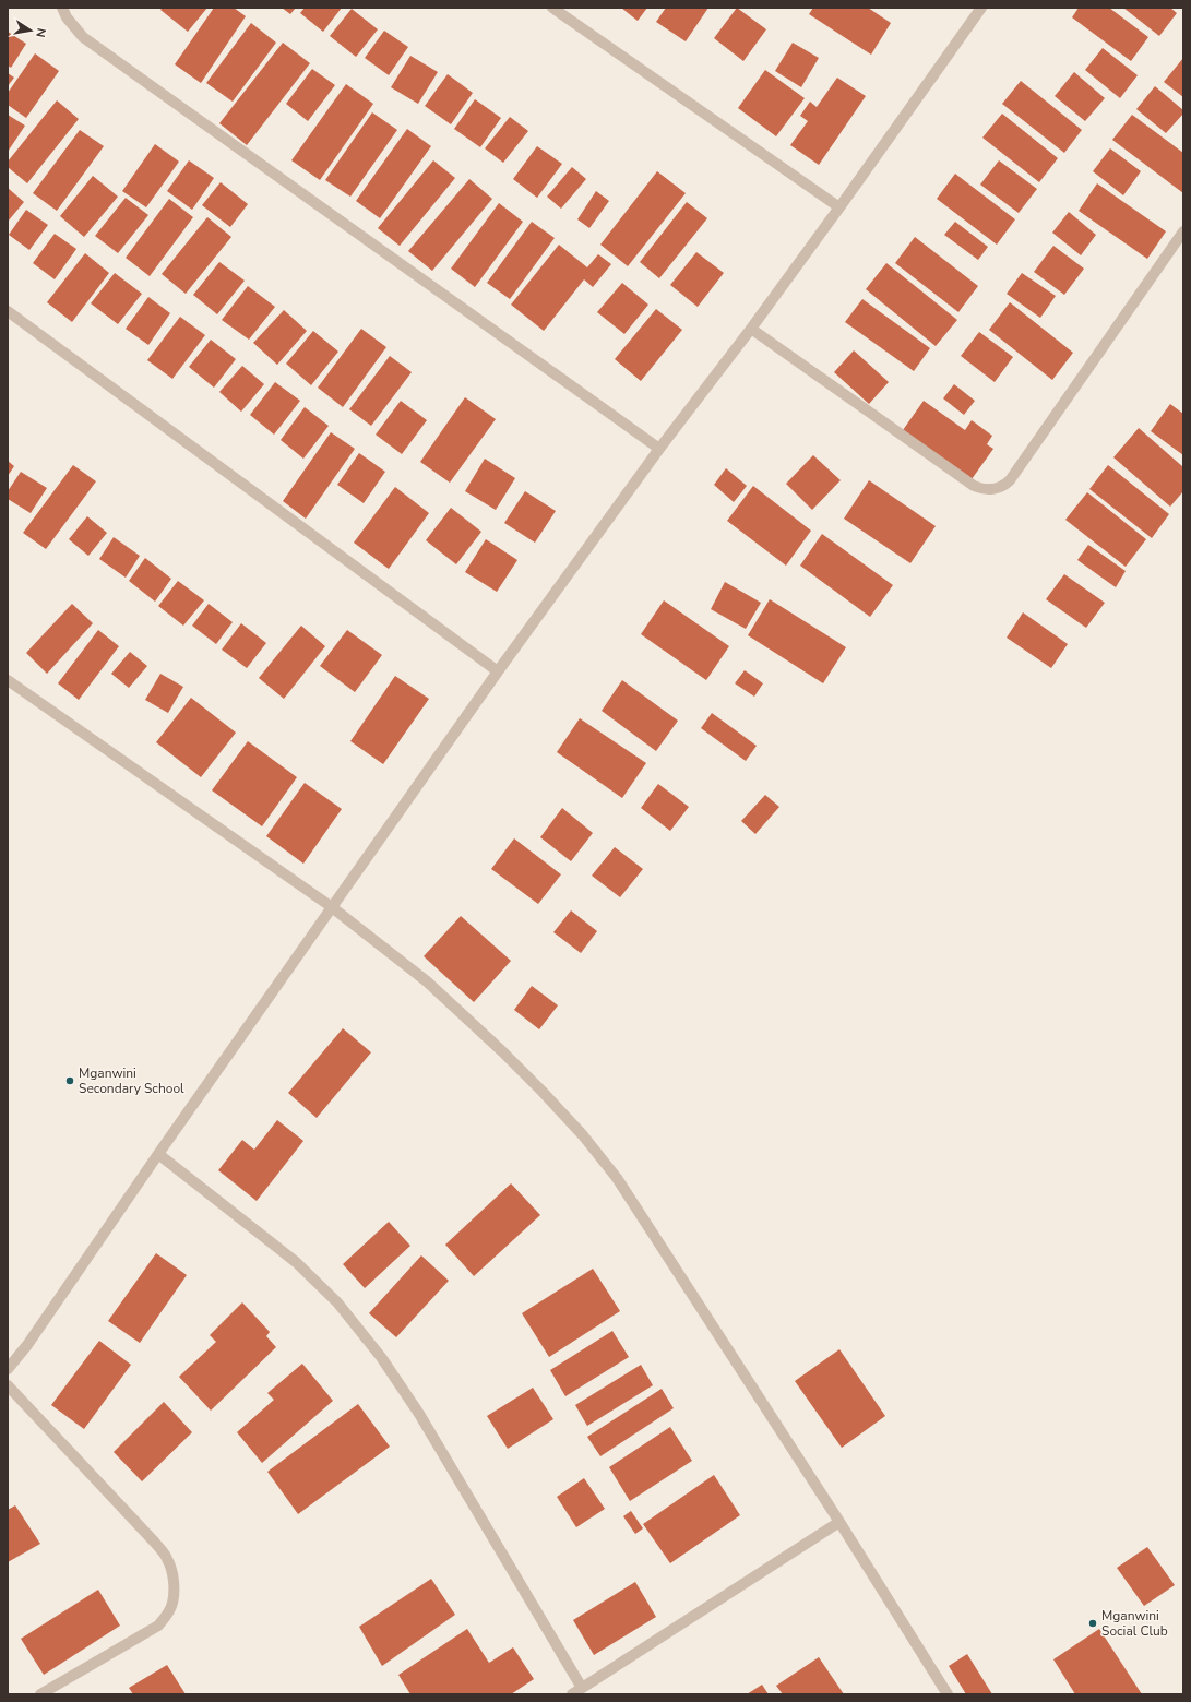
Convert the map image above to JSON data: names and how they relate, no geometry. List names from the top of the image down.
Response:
{
  "places": ["Mganwini Secondary School", "Mganwini Social Club"],
  "north": "right"
}
